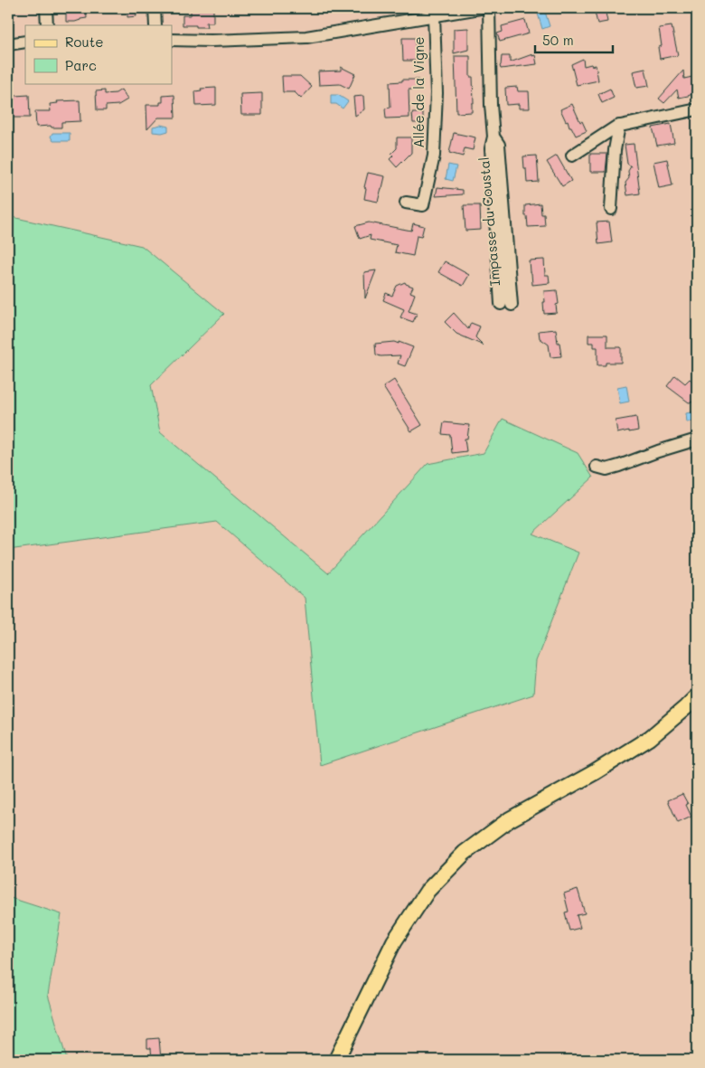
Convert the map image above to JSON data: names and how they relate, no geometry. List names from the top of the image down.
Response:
{
  "streets": {
    "street": ["Allée de la Vigne", "Impasse du Coustal"]
  },
  "legend": ["Route", "Parc"],
  "scale_bar": "50 m"
}
